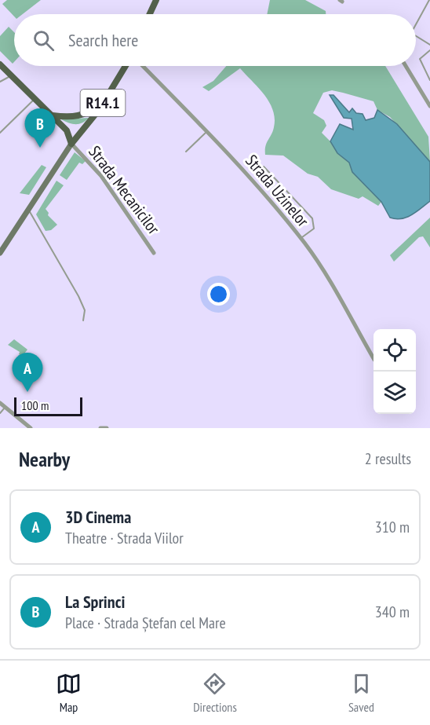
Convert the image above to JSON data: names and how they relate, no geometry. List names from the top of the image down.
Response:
{
  "streets": {
    "main road": ["R14.1"],
    "street": ["Strada Mecanicilor", "Strada Uzinelor"]
  },
  "crossings": [
    ["R14.1", "Strada Mecanicilor"]
  ],
  "scale_bar": "100 m",
  "page": {
    "search": "Search here",
    "pins": ["B", "A"],
    "scale": "100 m",
    "heading": ["Nearby", "2 results"],
    "list": [
      {
        "mark": "A",
        "name": "3D Cinema",
        "note": "Theatre · Strada Viilor",
        "value": "310 m"
      },
      {
        "mark": "B",
        "name": "La Sprinci",
        "note": "Place · Strada Ștefan cel Mare",
        "value": "340 m"
      }
    ],
    "nav": ["Map", "Directions", "Saved"]
  }
}
